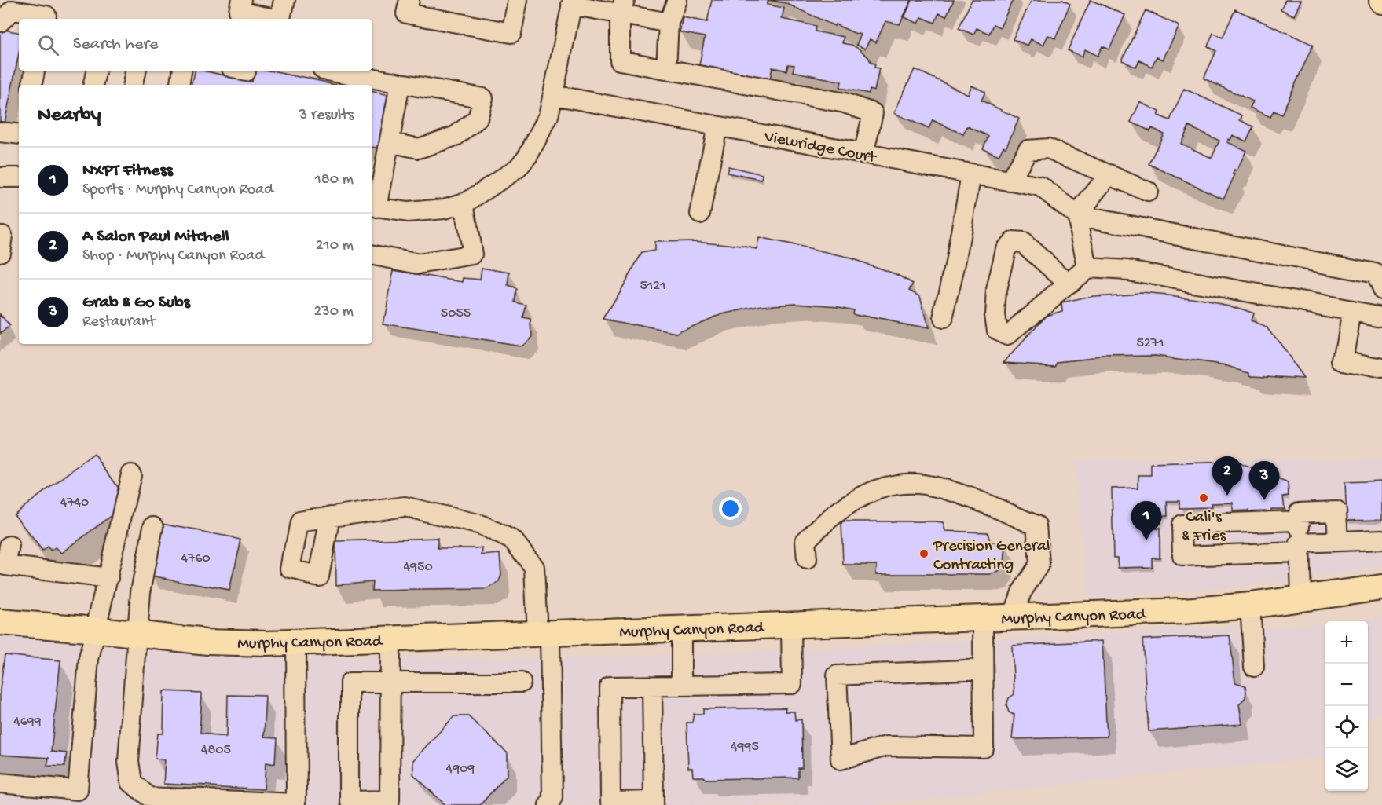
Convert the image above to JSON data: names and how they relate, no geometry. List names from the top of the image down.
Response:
{
  "streets": {
    "main road": ["Murphy Canyon Road"],
    "street": ["Viewridge Court"]
  },
  "places": ["Cali's & Fries", "Precision General Contracting"],
  "house_numbers": [
    "5121",
    "5055",
    "5271",
    "4740",
    "4760",
    "4950",
    "4699",
    "4995",
    "4805",
    "4909"
  ],
  "page": {
    "search": "Search here",
    "heading": ["Nearby", "3 results"],
    "list": [
      {
        "mark": "1",
        "name": "NXPT Fitness",
        "note": "Sports · Murphy Canyon Road",
        "value": "180 m"
      },
      {
        "mark": "2",
        "name": "A Salon Paul Mitchell",
        "note": "Shop · Murphy Canyon Road",
        "value": "210 m"
      },
      {
        "mark": "3",
        "name": "Grab & Go Subs",
        "note": "Restaurant",
        "value": "230 m"
      }
    ],
    "pins": ["2", "3", "1"],
    "map_buttons": ["+", "−"]
  }
}
